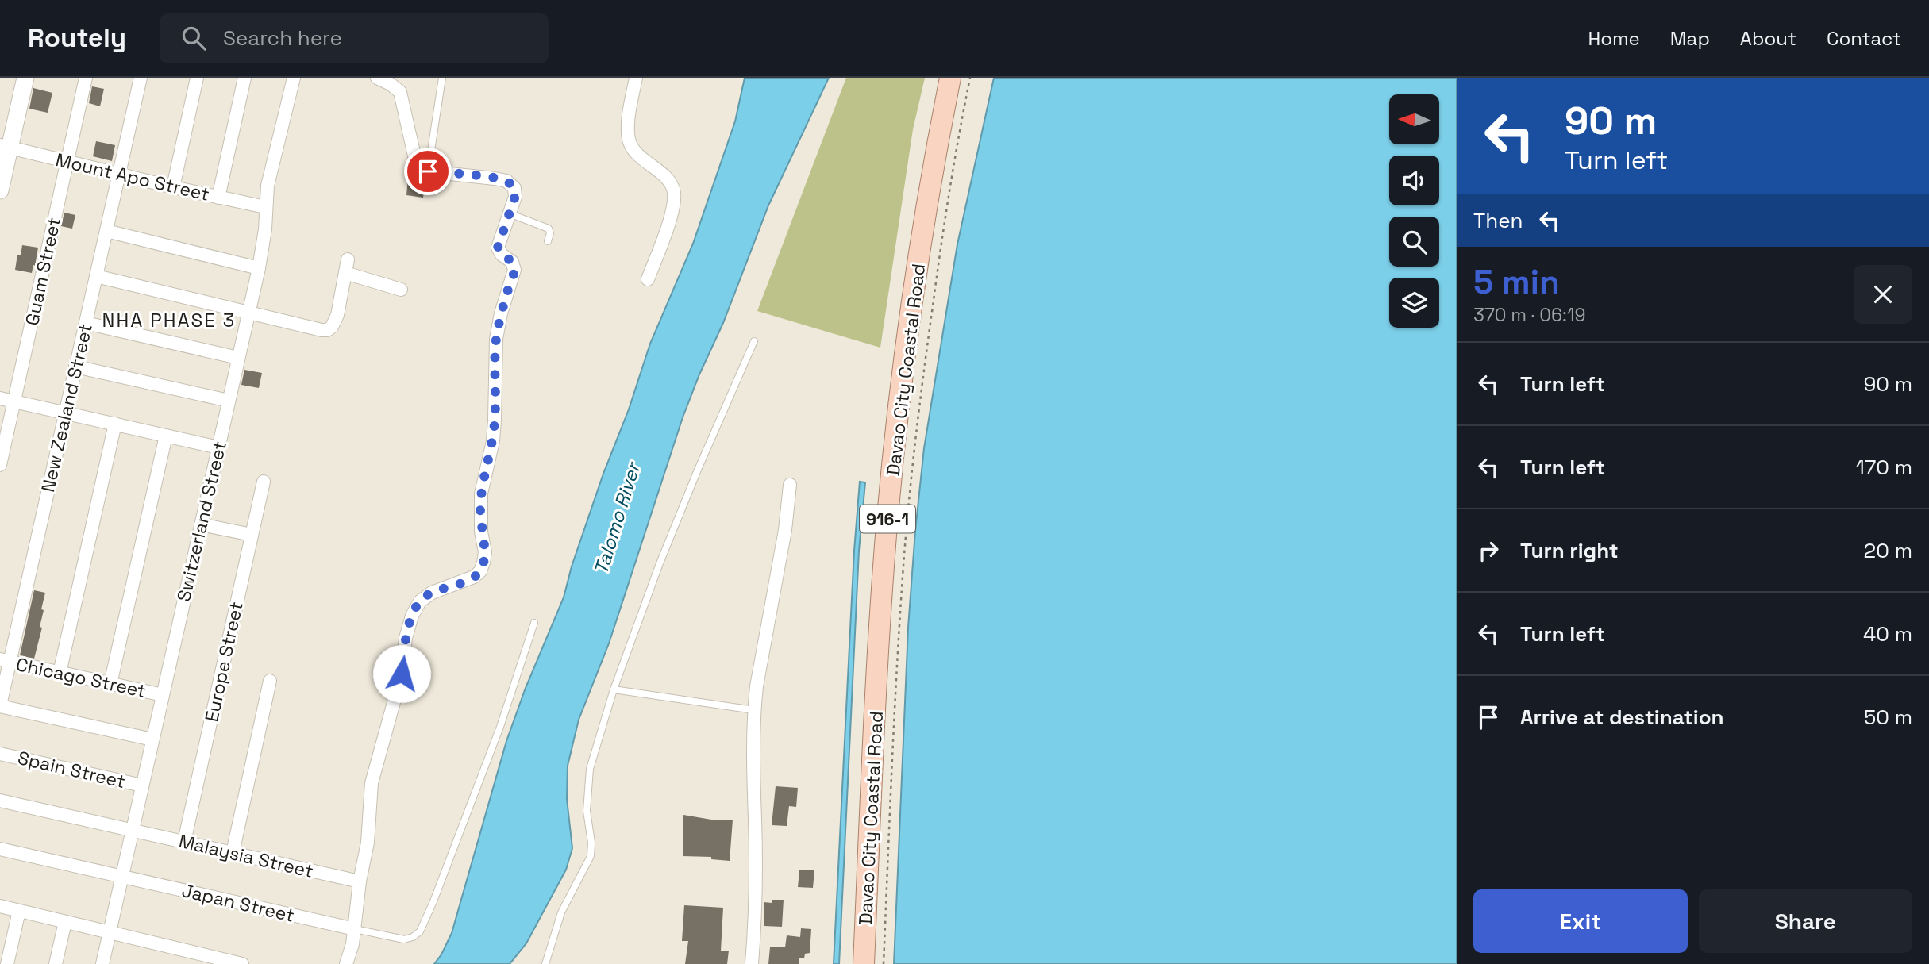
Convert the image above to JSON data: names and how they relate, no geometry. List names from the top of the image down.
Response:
{
  "streets": {
    "main road": ["Davao City Coastal Road", "916-1"],
    "street": [
      "Mount Apo Street",
      "Guam Street",
      "New Zealand Street",
      "Switzerland Street",
      "Europe Street",
      "Chicago Street",
      "Spain Street",
      "Malaysia Street",
      "Japan Street"
    ]
  },
  "crossings": [
    ["Mount Apo Street", "Guam Street"],
    ["Mount Apo Street", "New Zealand Street"],
    ["Mount Apo Street", "Switzerland Street"],
    ["New Zealand Street", "Chicago Street"],
    ["Switzerland Street", "Chicago Street"],
    ["Switzerland Street", "Spain Street"],
    ["Switzerland Street", "Malaysia Street"],
    ["Switzerland Street", "Japan Street"],
    ["Europe Street", "Malaysia Street"]
  ],
  "districts": ["NHA PHASE 3"],
  "water": ["Talomo River"],
  "north": "left",
  "page": {
    "header": "Routely",
    "search": "Search here",
    "nav": [
      "Home",
      "Map",
      "About",
      "Contact"
    ],
    "turn": ["90 m", "Turn left"],
    "then": "Then",
    "heading": ["5 min", "370 m · 06:19"],
    "list": [
      {
        "name": "Turn left",
        "value": "90 m"
      },
      {
        "name": "Turn left",
        "value": "170 m"
      },
      {
        "name": "Turn right",
        "value": "20 m"
      },
      {
        "name": "Turn left",
        "value": "40 m"
      },
      {
        "name": "Arrive at destination",
        "value": "50 m"
      }
    ],
    "buttons": ["Exit", "Share"]
  }
}
